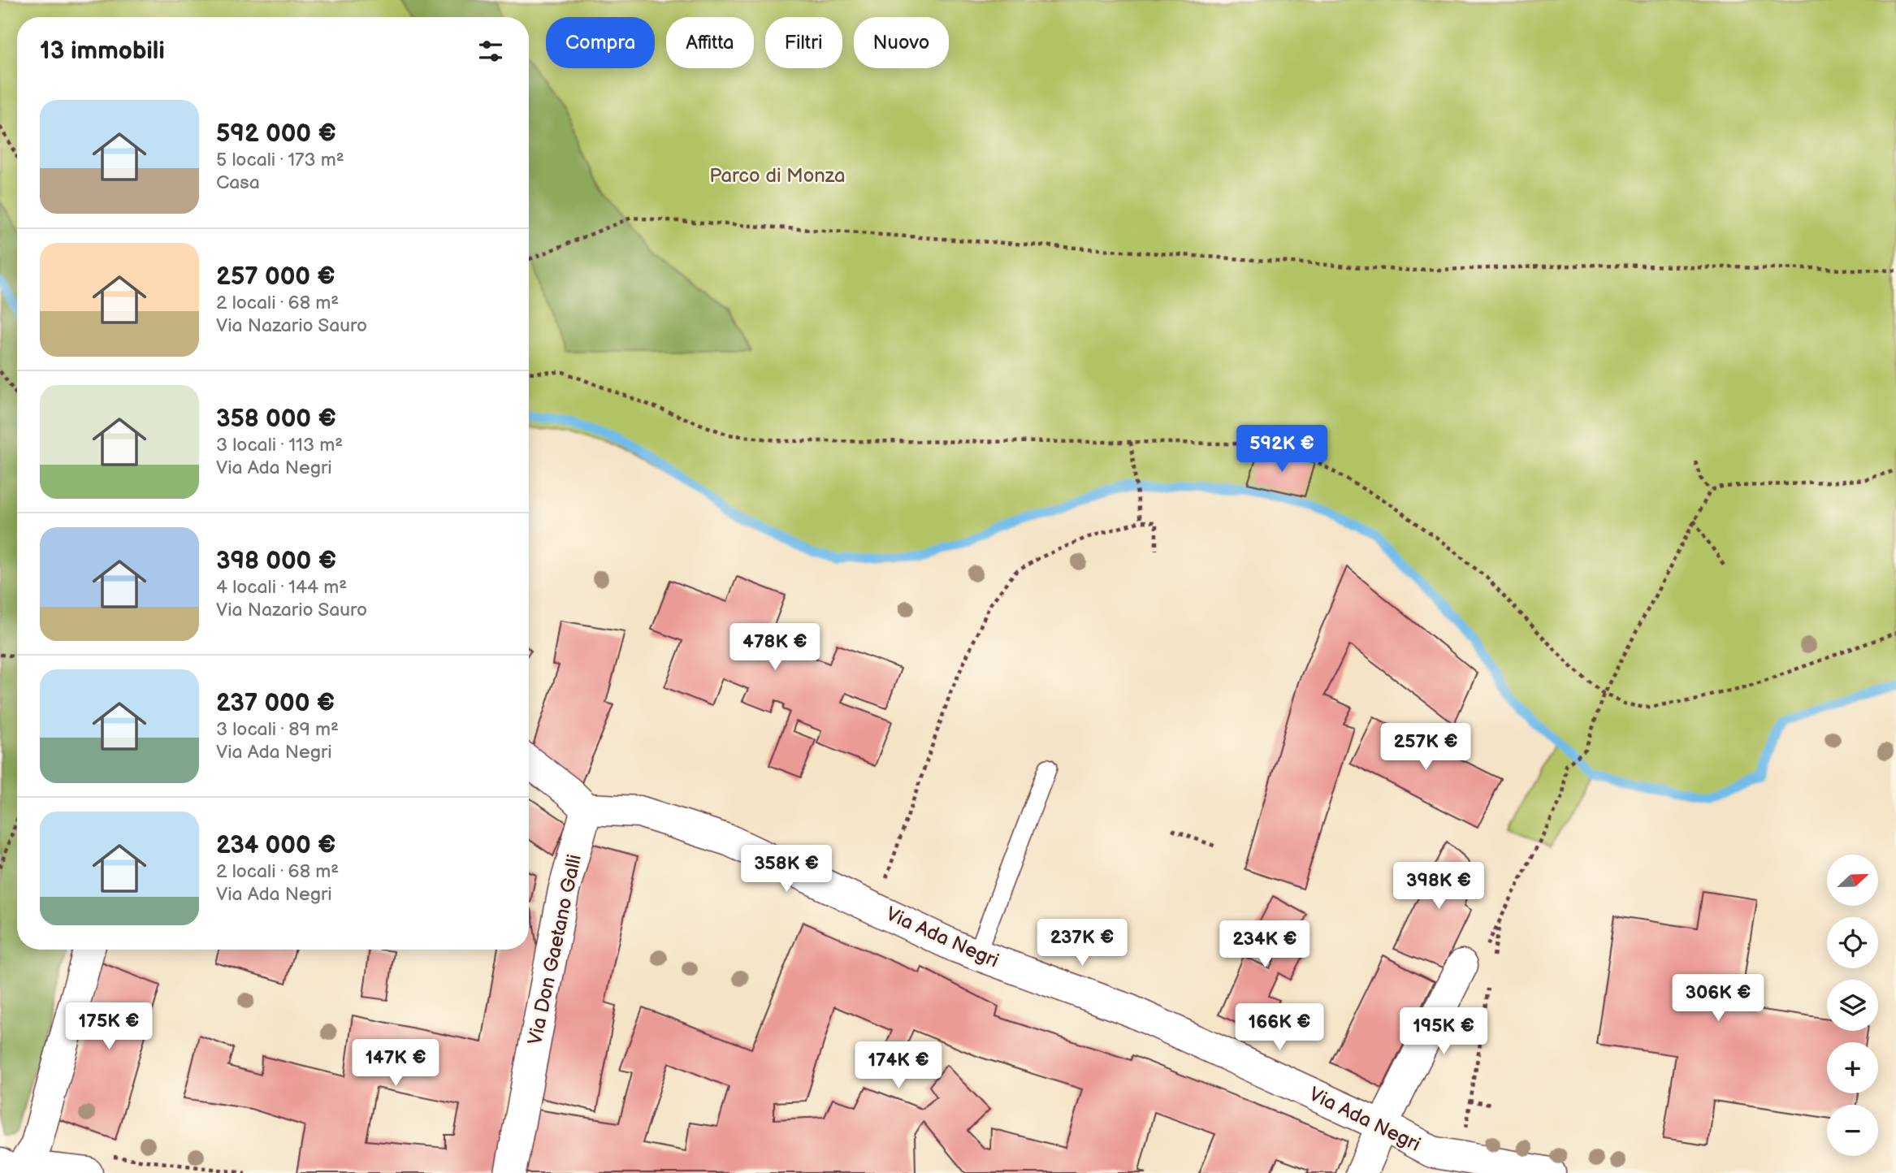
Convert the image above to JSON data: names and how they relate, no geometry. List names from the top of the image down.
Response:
{
  "streets": {
    "street": ["Via Ada Negri", "Via Don Gaetano Galli"]
  },
  "crossings": [
    ["Via Ada Negri", "Via Don Gaetano Galli"]
  ],
  "parks": ["Parco di Monza"],
  "north": "right",
  "page": {
    "chip": [
      "Compra",
      "Affitta",
      "Filtri",
      "Nuovo"
    ],
    "heading": "13 immobili",
    "list": [
      {
        "name": "592 000 €",
        "note": "5 locali · 173 m² · Casa"
      },
      {
        "name": "257 000 €",
        "note": "2 locali · 68 m² · Via Nazario Sauro"
      },
      {
        "name": "358 000 €",
        "note": "3 locali · 113 m² · Via Ada Negri"
      },
      {
        "name": "398 000 €",
        "note": "4 locali · 144 m² · Via Nazario Sauro"
      },
      {
        "name": "237 000 €",
        "note": "3 locali · 89 m² · Via Ada Negri"
      },
      {
        "name": "234 000 €",
        "note": "2 locali · 68 m² · Via Ada Negri"
      }
    ],
    "price": [
      "592K €",
      "478K €",
      "257K €",
      "358K €",
      "398K €",
      "237K €",
      "234K €",
      "306K €",
      "175K €",
      "166K €",
      "195K €",
      "147K €",
      "174K €"
    ],
    "map_buttons": ["+", "−"]
  }
}
